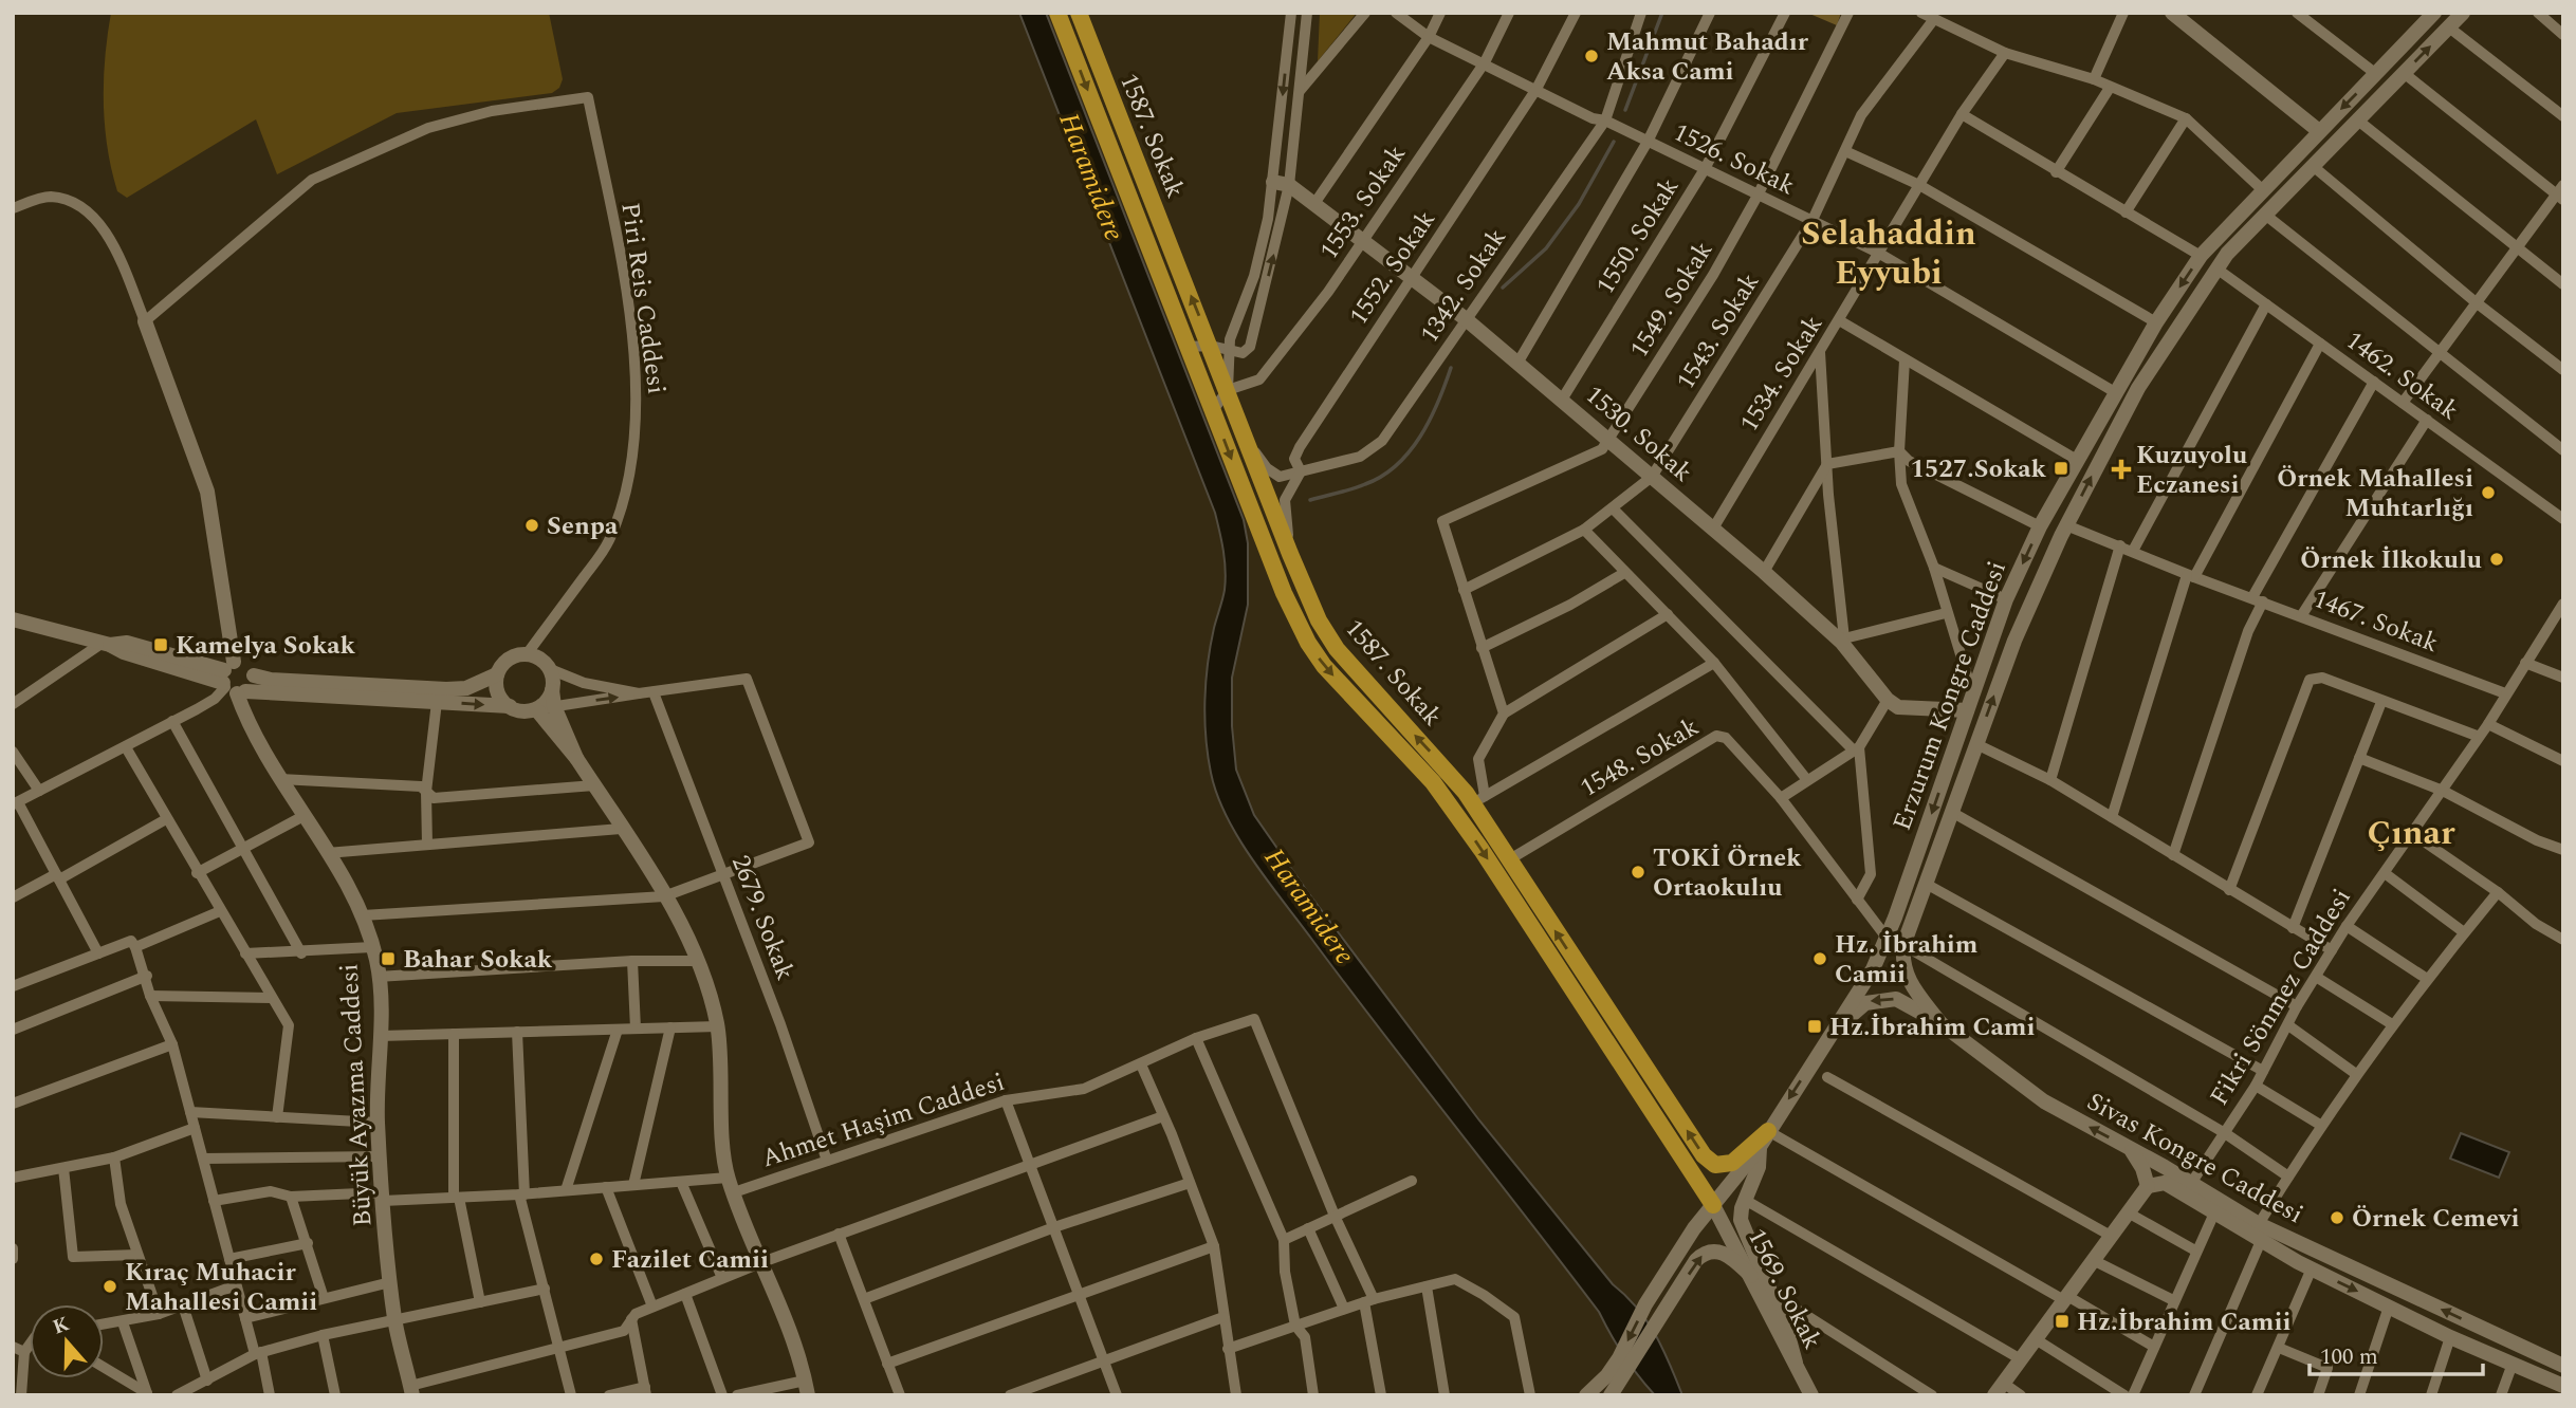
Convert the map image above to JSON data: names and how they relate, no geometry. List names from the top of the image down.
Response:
{
  "streets": {
    "main road": ["1587. Sokak"],
    "street": [
      "1526. Sokak",
      "1553. Sokak",
      "1550. Sokak",
      "1552. Sokak",
      "1342. Sokak",
      "Piri Reis Caddesi",
      "1549. Sokak",
      "1543. Sokak",
      "1534. Sokak",
      "1462. Sokak",
      "1530. Sokak",
      "1467. Sokak",
      "Erzurum Kongre Caddesi",
      "1548. Sokak",
      "2679. Sokak",
      "Fikri Sönmez Caddesi",
      "Büyük Ayazma Caddesi",
      "Ahmet Haşim Caddesi",
      "Sivas Kongre Caddesi",
      "1569. Sokak"
    ]
  },
  "crossings": [
    ["1587. Sokak", "1553. Sokak"],
    ["1587. Sokak", "1552. Sokak"],
    ["1587. Sokak", "1342. Sokak"],
    ["1587. Sokak", "Erzurum Kongre Caddesi"],
    ["1587. Sokak", "1548. Sokak"],
    ["1587. Sokak", "1569. Sokak"],
    ["1526. Sokak", "1553. Sokak"],
    ["1526. Sokak", "1550. Sokak"],
    ["1526. Sokak", "1552. Sokak"],
    ["1526. Sokak", "1342. Sokak"],
    ["1526. Sokak", "1549. Sokak"],
    ["1526. Sokak", "1543. Sokak"],
    ["1526. Sokak", "1534. Sokak"],
    ["1526. Sokak", "Erzurum Kongre Caddesi"],
    ["1553. Sokak", "1530. Sokak"],
    ["1550. Sokak", "1530. Sokak"],
    ["1552. Sokak", "1342. Sokak"],
    ["1552. Sokak", "1530. Sokak"],
    ["1342. Sokak", "1530. Sokak"],
    ["Piri Reis Caddesi", "Büyük Ayazma Caddesi"],
    ["1549. Sokak", "1543. Sokak"],
    ["1549. Sokak", "1530. Sokak"],
    ["1543. Sokak", "1530. Sokak"],
    ["1534. Sokak", "1530. Sokak"],
    ["1462. Sokak", "Erzurum Kongre Caddesi"],
    ["1467. Sokak", "Erzurum Kongre Caddesi"],
    ["1467. Sokak", "Fikri Sönmez Caddesi"],
    ["Erzurum Kongre Caddesi", "1548. Sokak"],
    ["Erzurum Kongre Caddesi", "Sivas Kongre Caddesi"],
    ["Erzurum Kongre Caddesi", "1569. Sokak"],
    ["2679. Sokak", "Ahmet Haşim Caddesi"],
    ["Fikri Sönmez Caddesi", "Sivas Kongre Caddesi"],
    ["Büyük Ayazma Caddesi", "Ahmet Haşim Caddesi"]
  ],
  "districts": ["Selahaddin Eyyubi", "Çınar"],
  "water": ["Haramidere"],
  "places": {
    "other": [
      "Mahmut Bahadır Aksa Cami",
      "Örnek Mahallesi Muhtarlığı",
      "Senpa",
      "Örnek İlkokulu",
      "TOKİ Örnek Ortaokulıu",
      "Hz. İbrahim Camii",
      "Örnek Cemevi",
      "Fazilet Camii",
      "Kıraç Muhacir Mahallesi Camii"
    ],
    "transit": [
      "1527.Sokak",
      "Kamelya Sokak",
      "Bahar Sokak",
      "Hz.İbrahim Cami",
      "Hz.İbrahim Camii"
    ],
    "health": ["Kuzuyolu Eczanesi"]
  },
  "scale_bar": "100 m",
  "north": "top"
}
